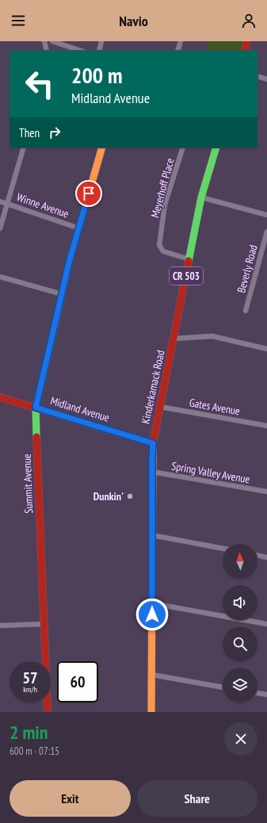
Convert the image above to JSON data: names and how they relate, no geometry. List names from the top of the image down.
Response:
{
  "streets": {
    "street": [
      "Meyerhoff Place",
      "Winne Avenue",
      "Beverly Road",
      "CR 503",
      "Kinderkamack Road",
      "Gates Avenue",
      "Midland Avenue",
      "Spring Valley Avenue",
      "Summit Avenue"
    ]
  },
  "crossings": [
    ["Meyerhoff Place", "Kinderkamack Road"],
    ["Winne Avenue", "Summit Avenue"],
    ["Kinderkamack Road", "Gates Avenue"],
    ["Kinderkamack Road", "Midland Avenue"],
    ["Kinderkamack Road", "Spring Valley Avenue"],
    ["Midland Avenue", "Summit Avenue"]
  ],
  "places": ["Dunkin'"],
  "north": "top",
  "page": {
    "header": "Navio",
    "turn": ["200 m", "Midland Avenue"],
    "then": "Then",
    "speed": "57 km/h",
    "limit": "60",
    "heading": ["2 min", "600 m · 07:15"],
    "buttons": ["Exit", "Share"]
  }
}
